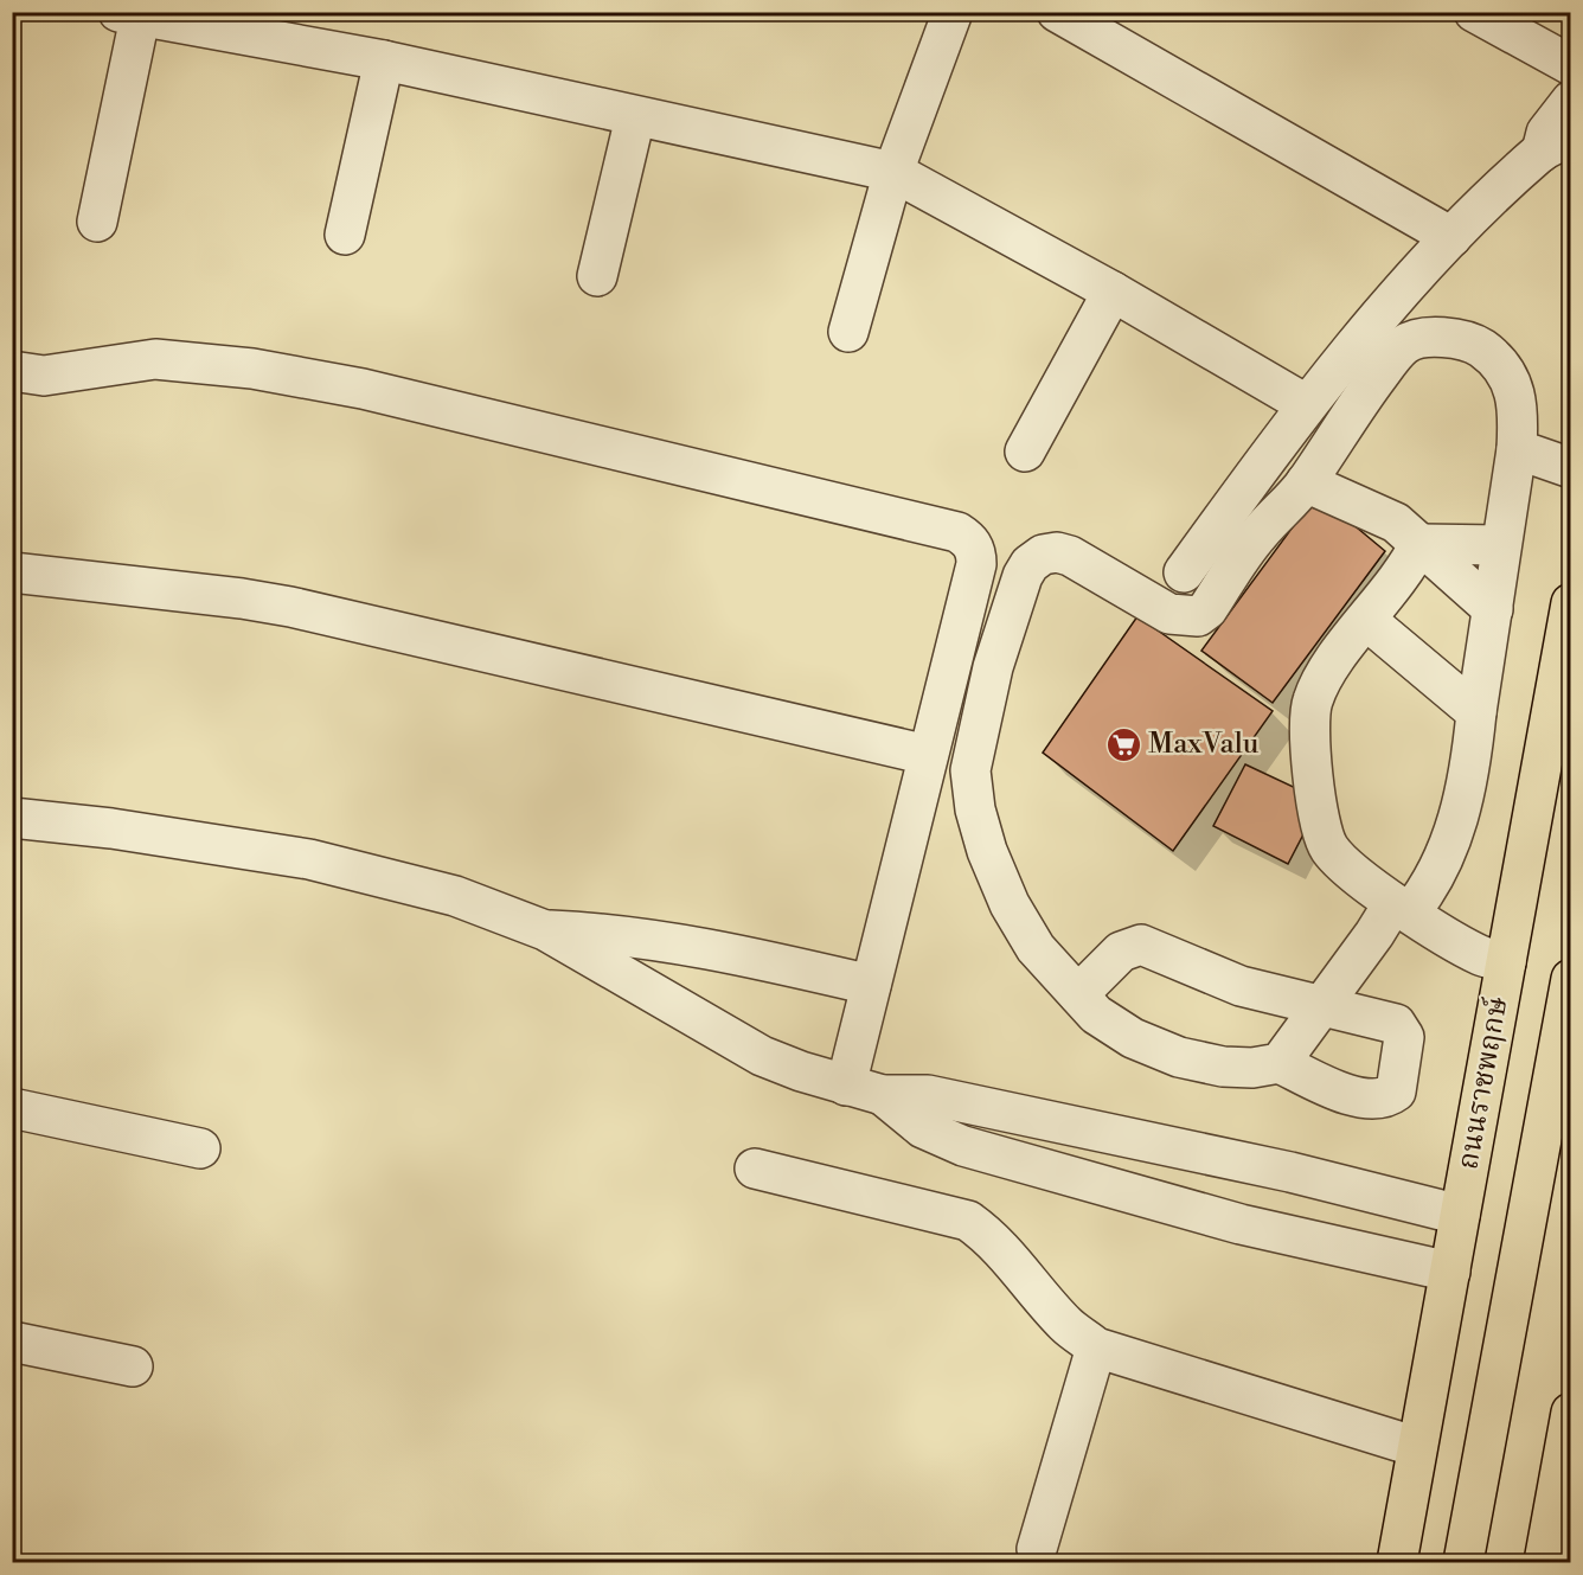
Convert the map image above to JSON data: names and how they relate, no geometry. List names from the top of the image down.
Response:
{
  "streets": {
    "main road": ["ถนนราชพฤกษ์"]
  },
  "places": {
    "supermarket": ["MaxValu"]
  }
}
